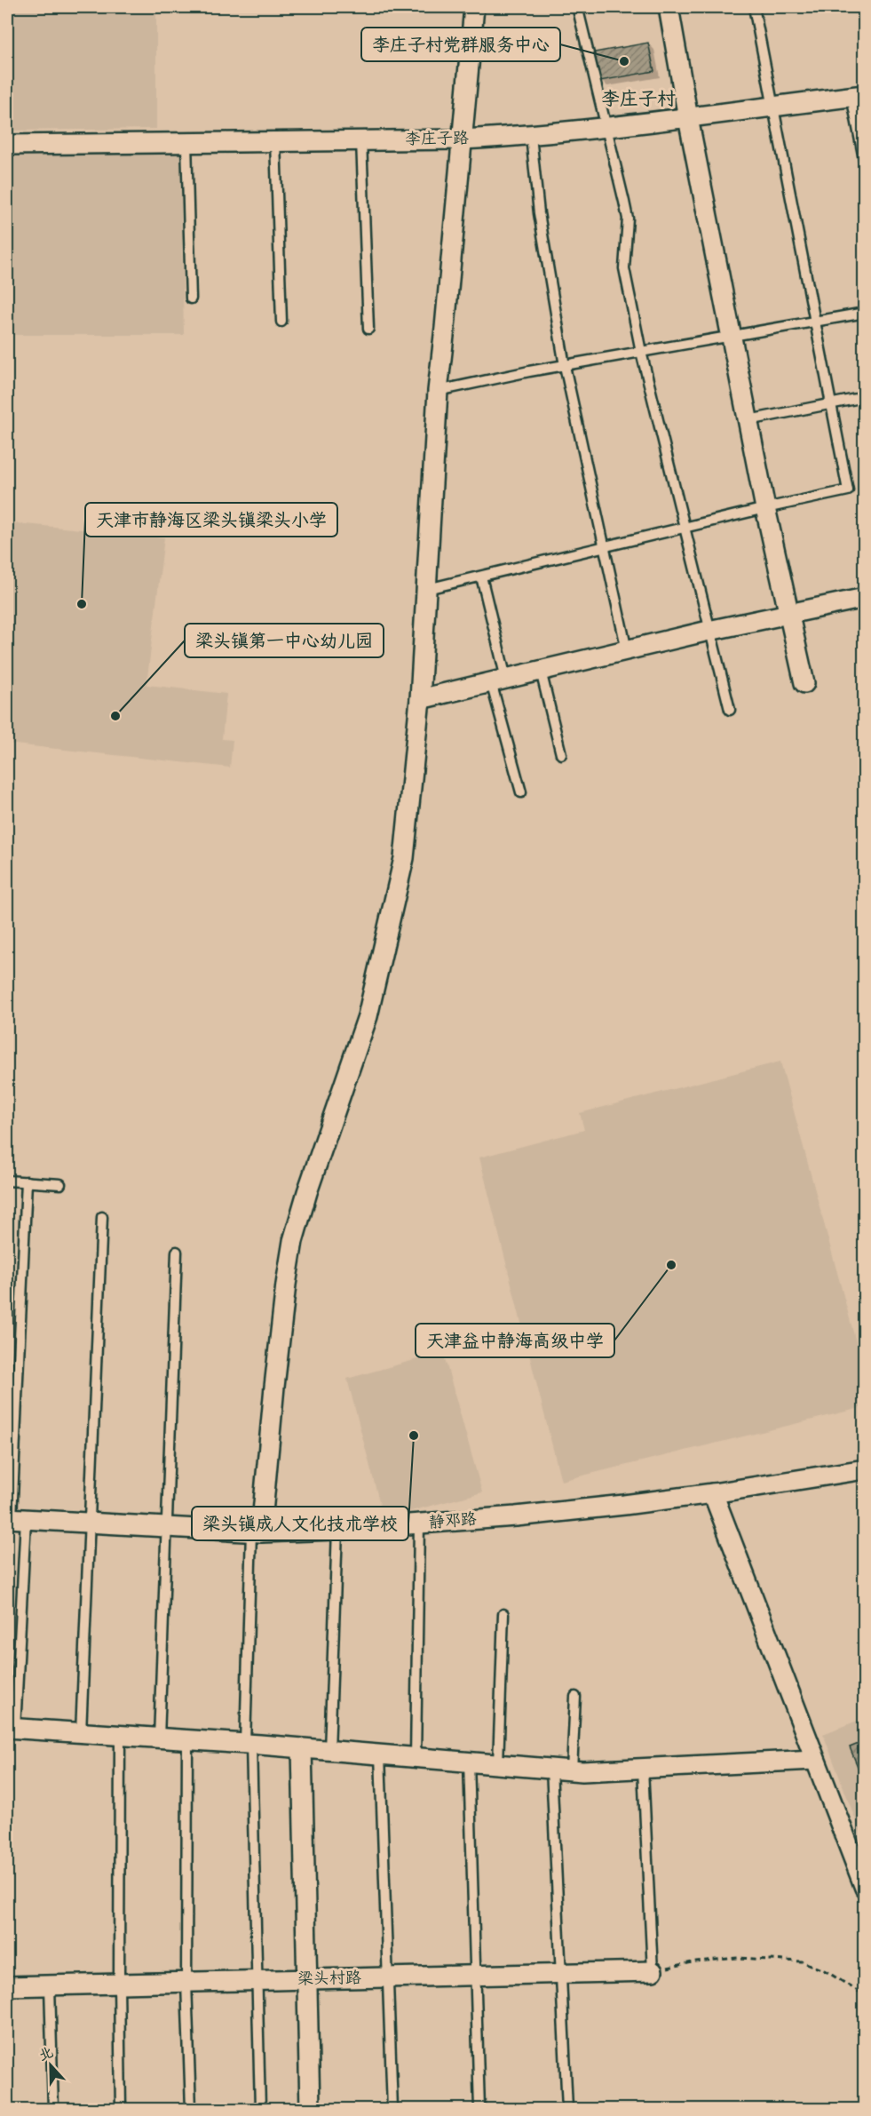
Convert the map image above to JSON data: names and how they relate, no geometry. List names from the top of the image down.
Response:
{
  "streets": {
    "street": ["李庄子路", "静邓路", "梁头村路"]
  },
  "districts": ["李庄子村"],
  "places": [
    "李庄子村党群服务中心",
    "天津市静海区梁头镇梁头小学",
    "梁头镇第一中心幼儿园",
    "天津益中静海高级中学",
    "梁头镇成人文化技术学校"
  ],
  "north": "top"
}
